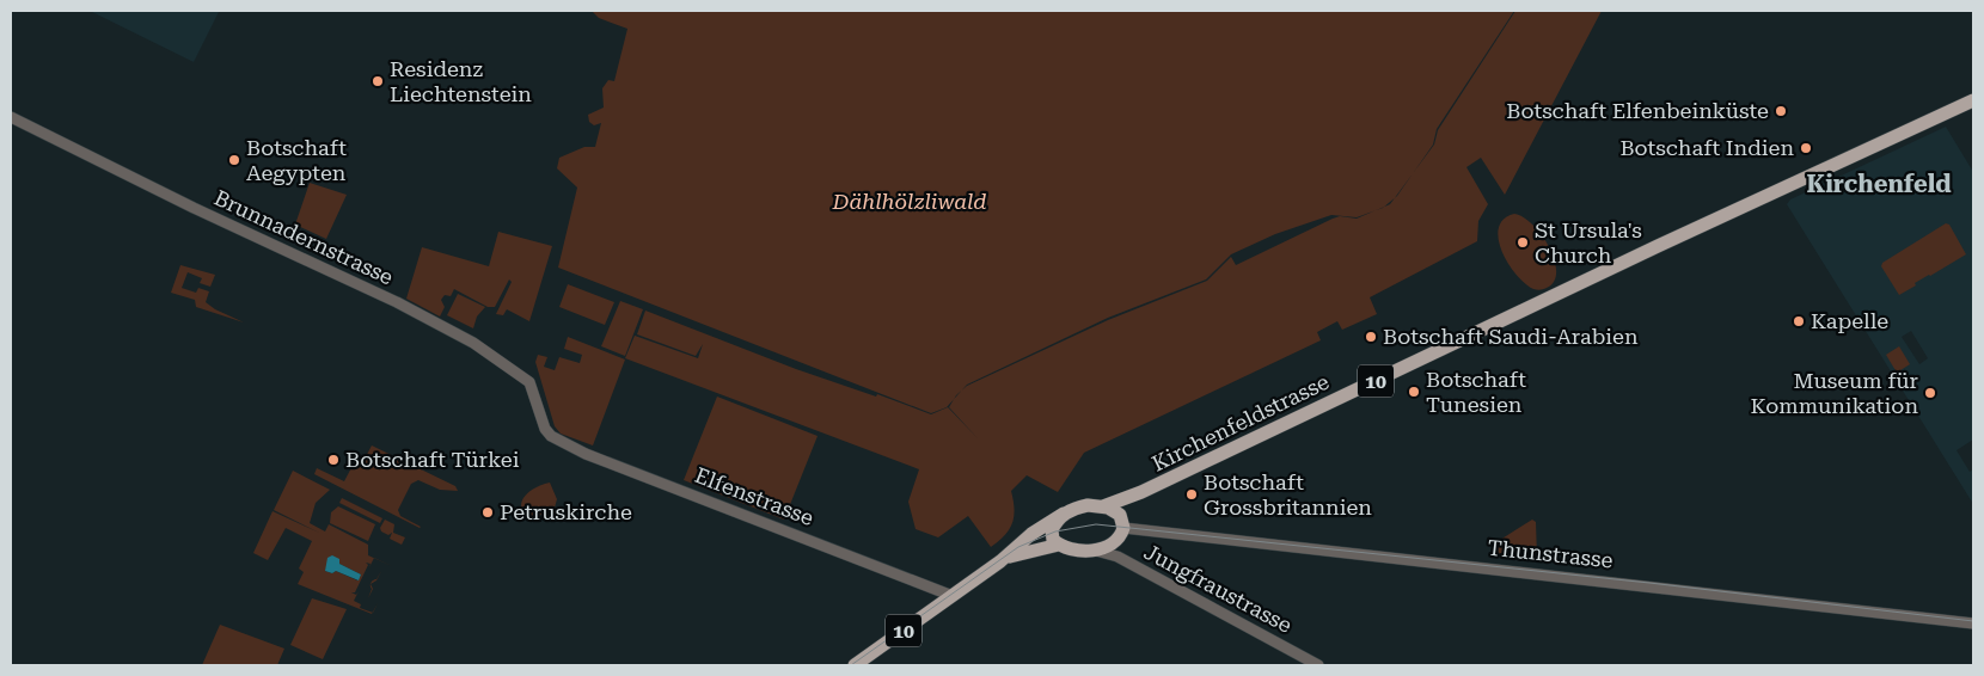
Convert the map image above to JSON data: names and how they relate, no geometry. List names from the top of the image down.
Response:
{
  "streets": {
    "main road": ["10", "Kirchenfeldstrasse"],
    "street": [
      "Brunnadernstrasse",
      "Elfenstrasse",
      "Thunstrasse",
      "Jungfraustrasse"
    ]
  },
  "crossings": [
    ["Brunnadernstrasse", "Elfenstrasse"],
    ["10", "Kirchenfeldstrasse"],
    ["10", "Elfenstrasse"],
    ["10", "Thunstrasse"],
    ["10", "Jungfraustrasse"],
    ["Kirchenfeldstrasse", "Thunstrasse"],
    ["Kirchenfeldstrasse", "Jungfraustrasse"],
    ["Thunstrasse", "Jungfraustrasse"]
  ],
  "districts": ["Kirchenfeld"],
  "parks": ["Dählhölzliwald"],
  "places": [
    "Residenz Liechtenstein",
    "Botschaft Elfenbeinküste",
    "Botschaft Indien",
    "Botschaft Aegypten",
    "St Ursula's Church",
    "Kapelle",
    "Botschaft Saudi-Arabien",
    "Botschaft Tunesien",
    "Museum für Kommunikation",
    "Botschaft Türkei",
    "Botschaft Grossbritannien",
    "Petruskirche"
  ]
}
